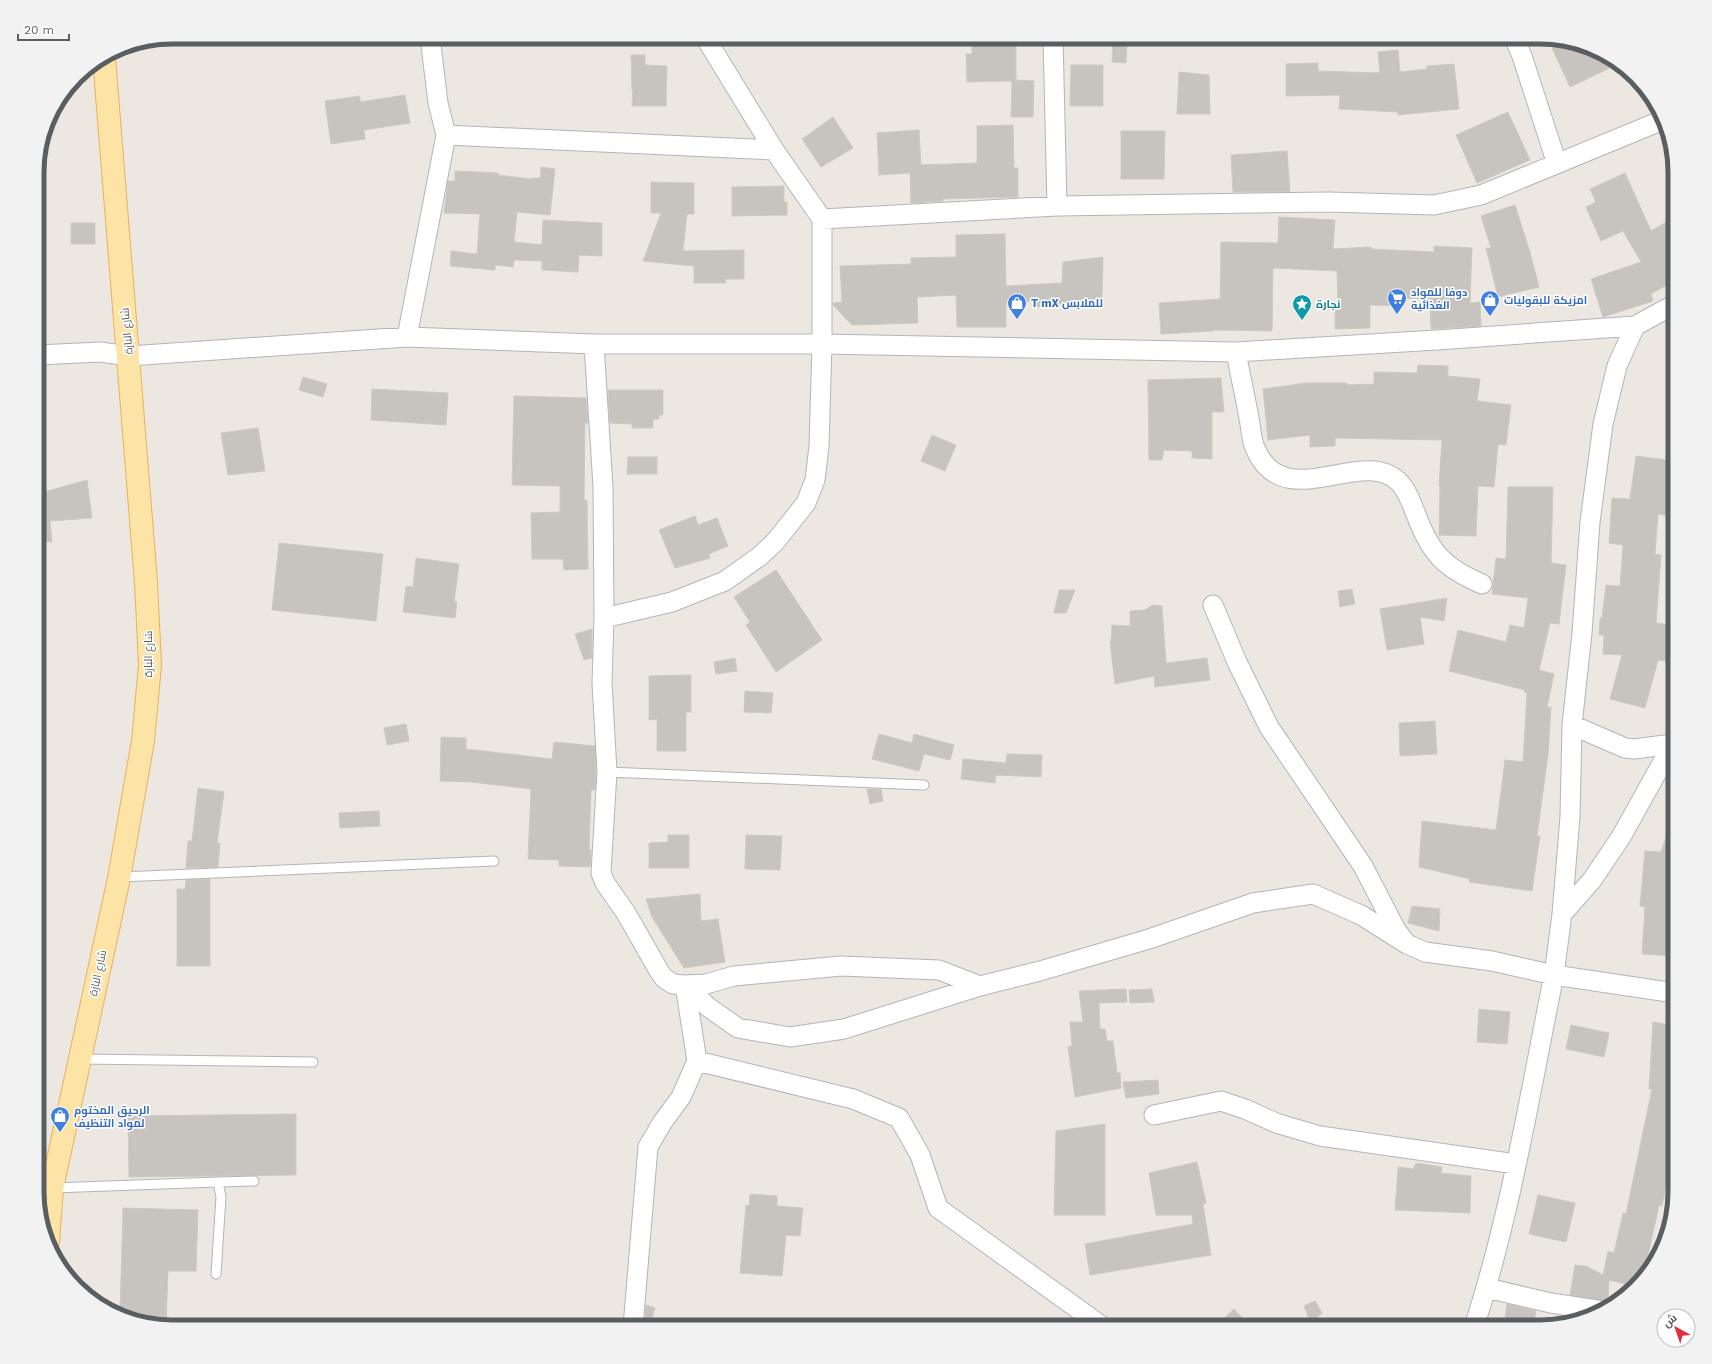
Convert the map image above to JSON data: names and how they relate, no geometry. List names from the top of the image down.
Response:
{
  "streets": {
    "main road": ["شارع البازة"]
  },
  "places": {
    "supermarket": ["دوفا للمواد الغذائية"],
    "shop": ["امزيكة للبقوليات", "T mX للملابس", "الرحيق المختوم لمواد التنظيف"],
    "place": ["نجارة"]
  },
  "scale_bar": "20 m",
  "north": "top left"
}
